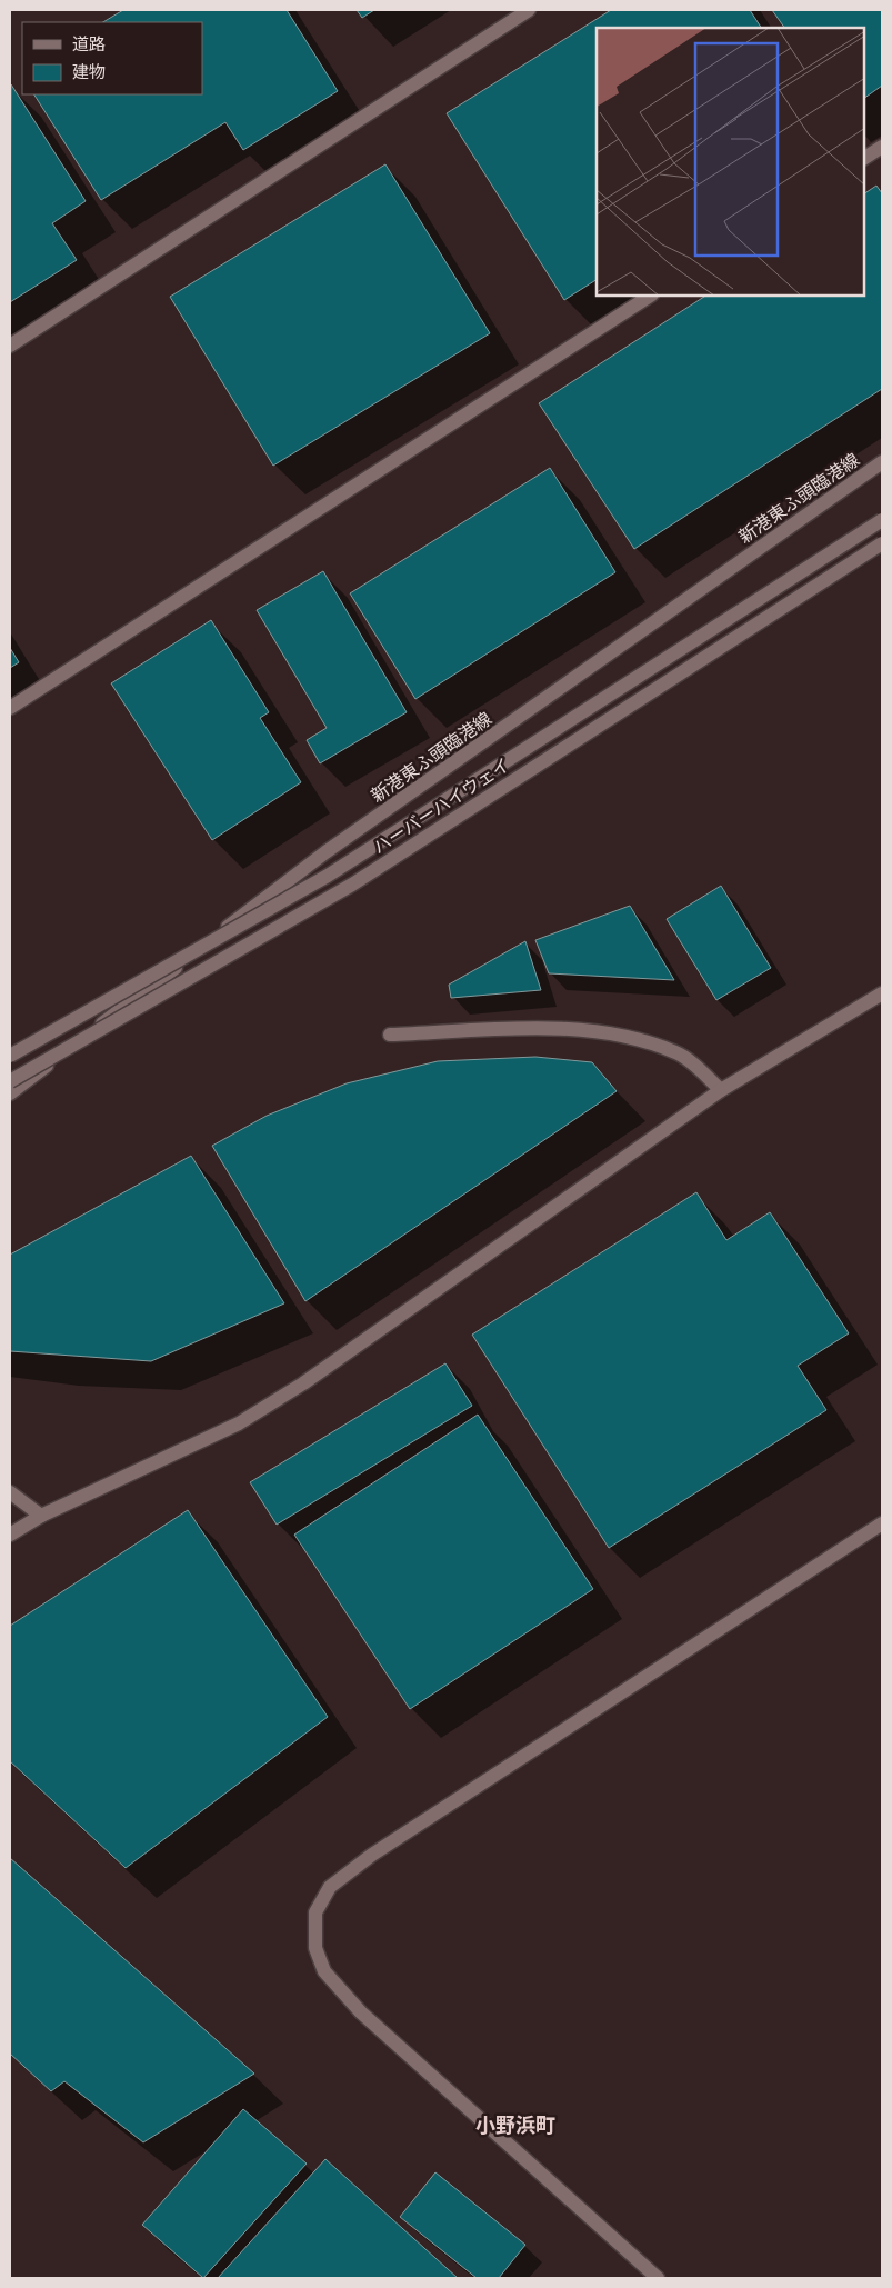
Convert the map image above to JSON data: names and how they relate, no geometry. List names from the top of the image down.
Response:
{
  "streets": {
    "street": ["新港東ふ頭臨港線", "ハーバーハイウェイ"]
  },
  "districts": ["小野浜町"],
  "legend": ["道路", "建物"]
}
